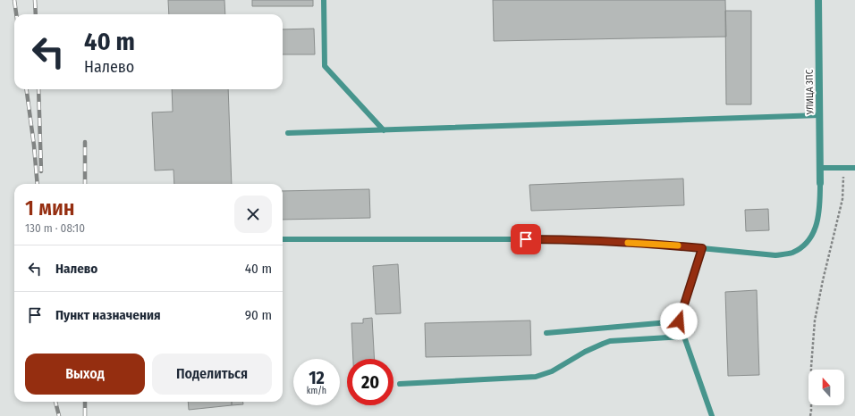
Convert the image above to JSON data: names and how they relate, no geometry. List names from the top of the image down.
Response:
{
  "streets": {
    "street": ["УЛИЦА 3ПС"]
  },
  "north": "top",
  "page": {
    "turn": ["40 m", "Налево"],
    "heading": ["1 мин", "130 m · 08:10"],
    "list": [
      {
        "name": "Налево",
        "value": "40 m"
      },
      {
        "name": "Пункт назначения",
        "value": "90 m"
      }
    ],
    "buttons": ["Выход", "Поделиться"],
    "speed": "12 km/h",
    "limit": "20"
  }
}
